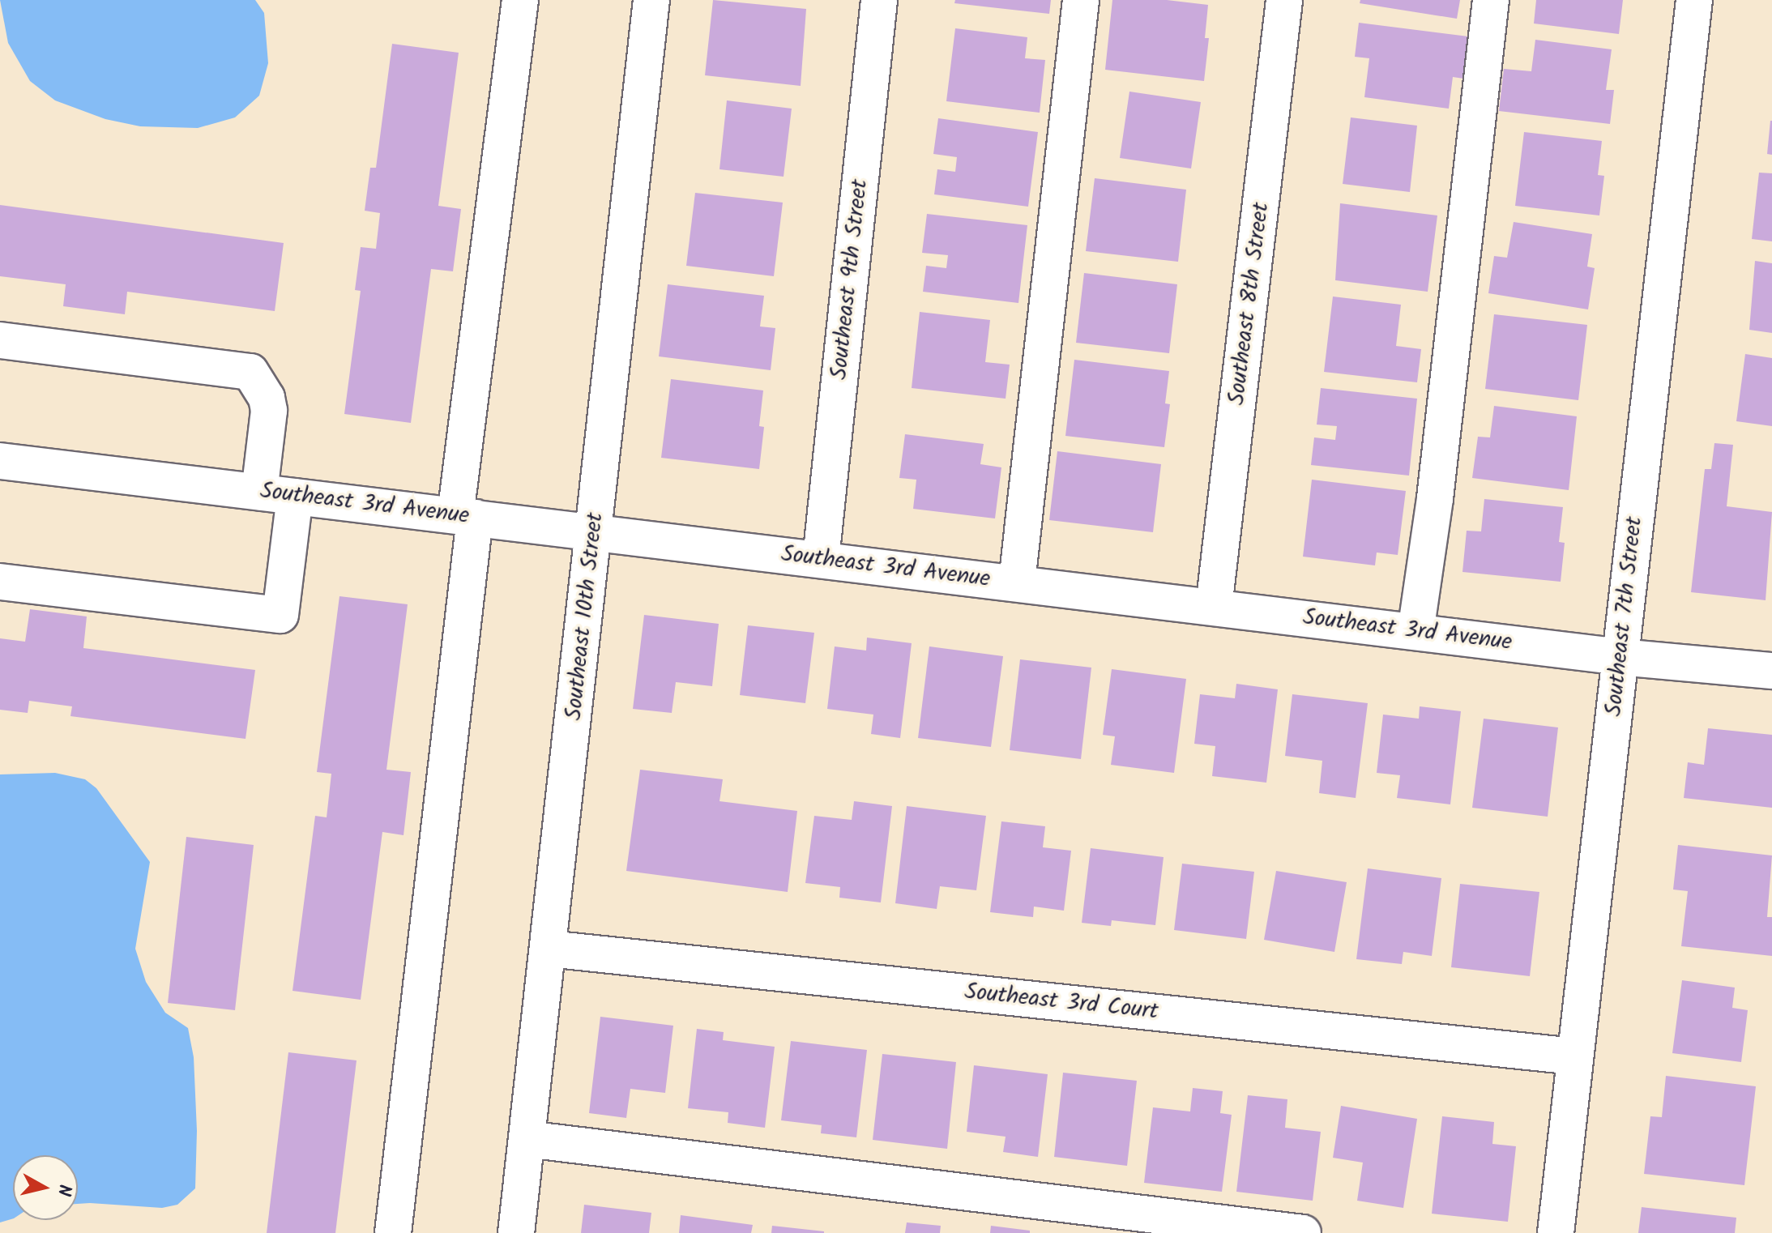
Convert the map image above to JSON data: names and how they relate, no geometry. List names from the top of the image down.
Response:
{
  "streets": {
    "street": [
      "Southeast 9th Street",
      "Southeast 8th Street",
      "Southeast 3rd Avenue",
      "Southeast 10th Street",
      "Southeast 7th Street",
      "Southeast 3rd Court"
    ]
  },
  "crossings": [
    ["Southeast 9th Street", "Southeast 3rd Avenue"],
    ["Southeast 8th Street", "Southeast 3rd Avenue"],
    ["Southeast 3rd Avenue", "Southeast 10th Street"],
    ["Southeast 3rd Avenue", "Southeast 7th Street"],
    ["Southeast 10th Street", "Southeast 3rd Court"],
    ["Southeast 7th Street", "Southeast 3rd Court"]
  ],
  "north": "right"
}
